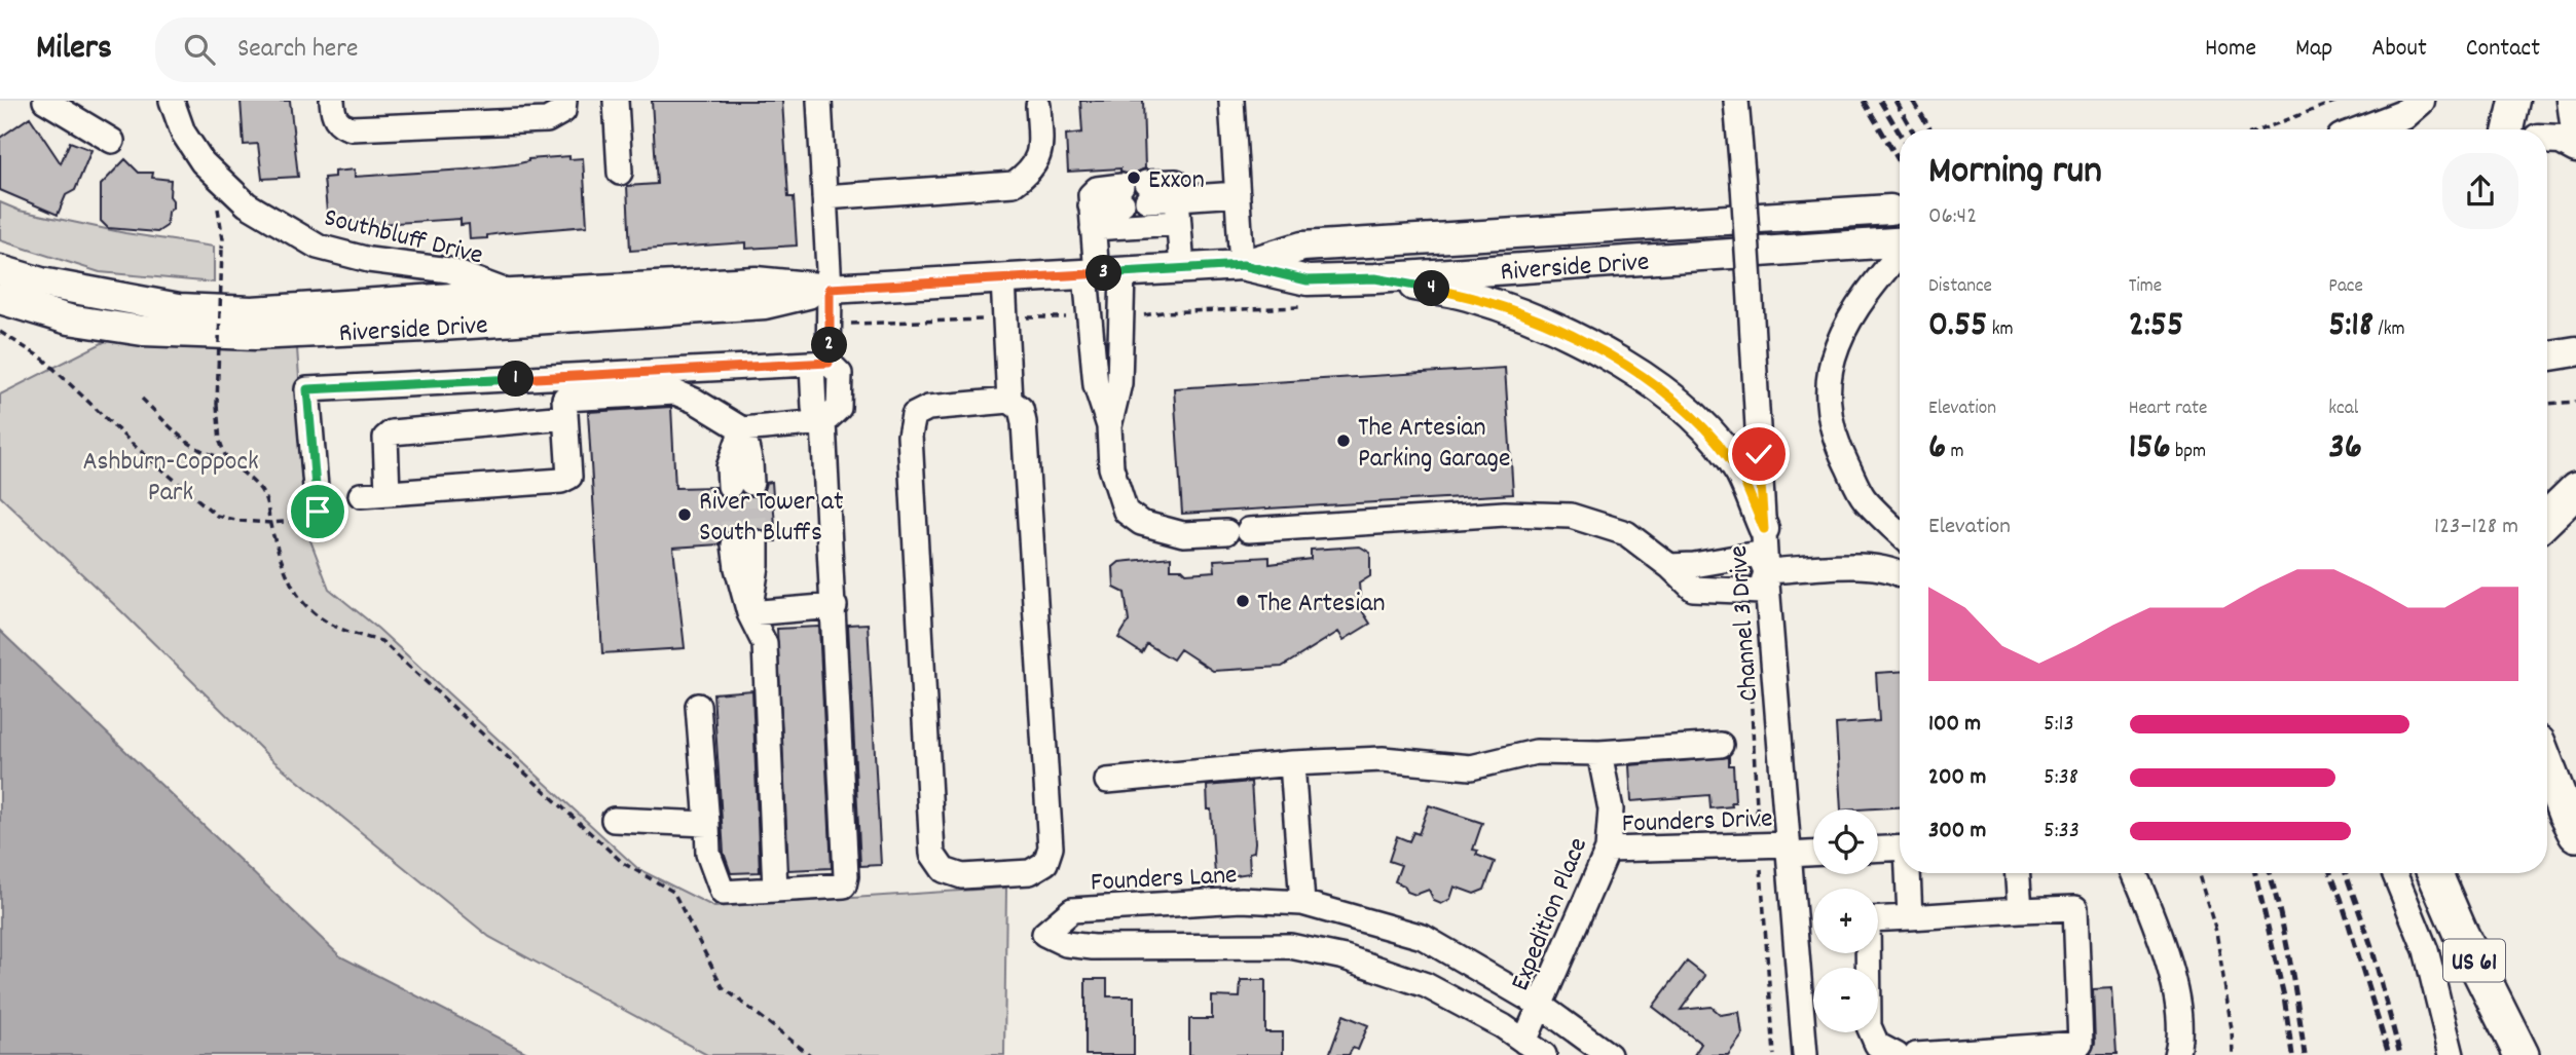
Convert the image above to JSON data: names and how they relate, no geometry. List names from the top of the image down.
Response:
{
  "streets": {
    "highway": ["US 61"],
    "main road": ["Riverside Drive"],
    "street": [
      "Southbluff Drive",
      "Channel 3 Drive",
      "Founders Drive",
      "Founders Lane",
      "Expedition Place"
    ]
  },
  "crossings": [
    ["Southbluff Drive", "Riverside Drive"],
    ["Channel 3 Drive", "Founders Drive"],
    ["Founders Drive", "Expedition Place"],
    ["Founders Lane", "Expedition Place"]
  ],
  "parks": ["Ashburn-Coppock Park"],
  "places": [
    "Exxon",
    "The Artesian Parking Garage",
    "River Tower at South Bluffs",
    "The Artesian"
  ],
  "page": {
    "header": "Milers",
    "search": "Search here",
    "nav": [
      "Home",
      "Map",
      "About",
      "Contact"
    ],
    "heading": ["Morning run", "06:42"],
    "stats": [
      ["Distance", "0.55 km"],
      ["Time", "2:55"],
      ["Pace", "5:18 /km"],
      ["Elevation", "6 m"],
      ["Heart rate", "156 bpm"],
      ["kcal", "36"]
    ],
    "pins": [
      "3",
      "4",
      "2",
      "1"
    ],
    "chart": ["Elevation", "123–128 m"],
    "list": [
      {
        "name": "100 m",
        "note": "5:13"
      },
      {
        "name": "200 m",
        "note": "5:38"
      },
      {
        "name": "300 m",
        "note": "5:33"
      }
    ],
    "map_buttons": ["+", "−"]
  }
}
